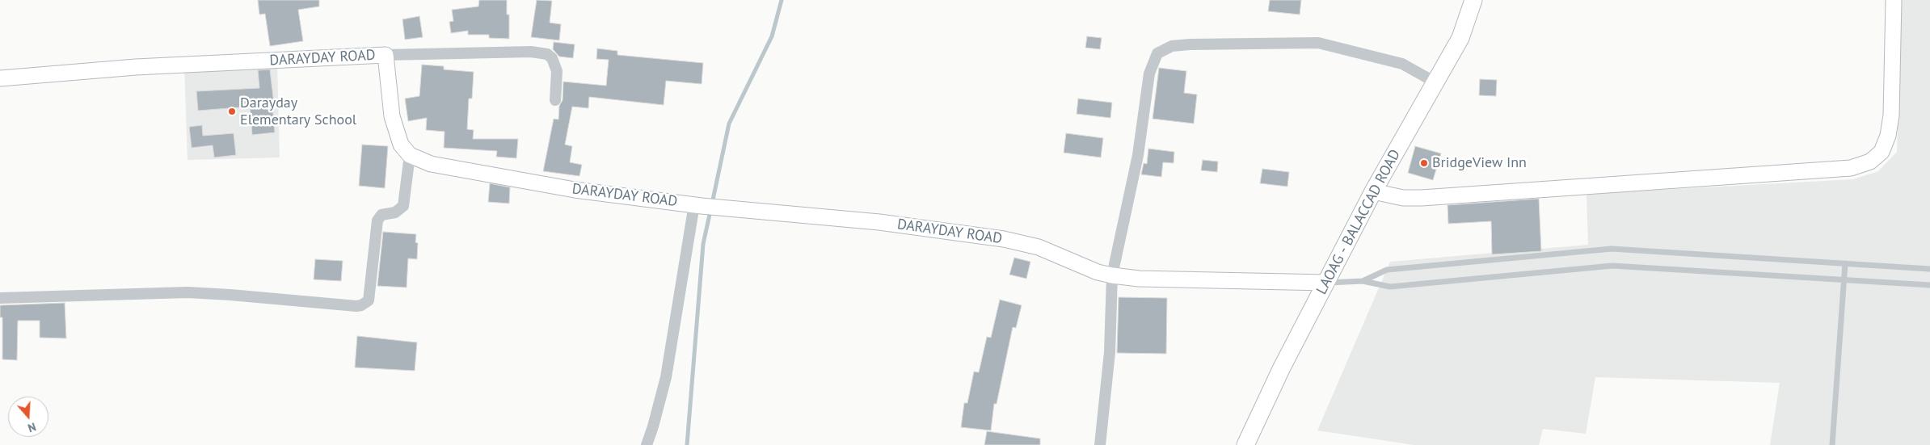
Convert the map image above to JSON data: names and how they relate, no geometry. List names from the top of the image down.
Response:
{
  "streets": {
    "main road": ["LAOAG - BALACCAD ROAD"],
    "street": ["DARAYDAY ROAD"]
  },
  "crossings": [
    ["DARAYDAY ROAD", "LAOAG - BALACCAD ROAD"]
  ],
  "places": ["Darayday Elementary School", "BridgeView Inn"],
  "north": "bottom"
}
